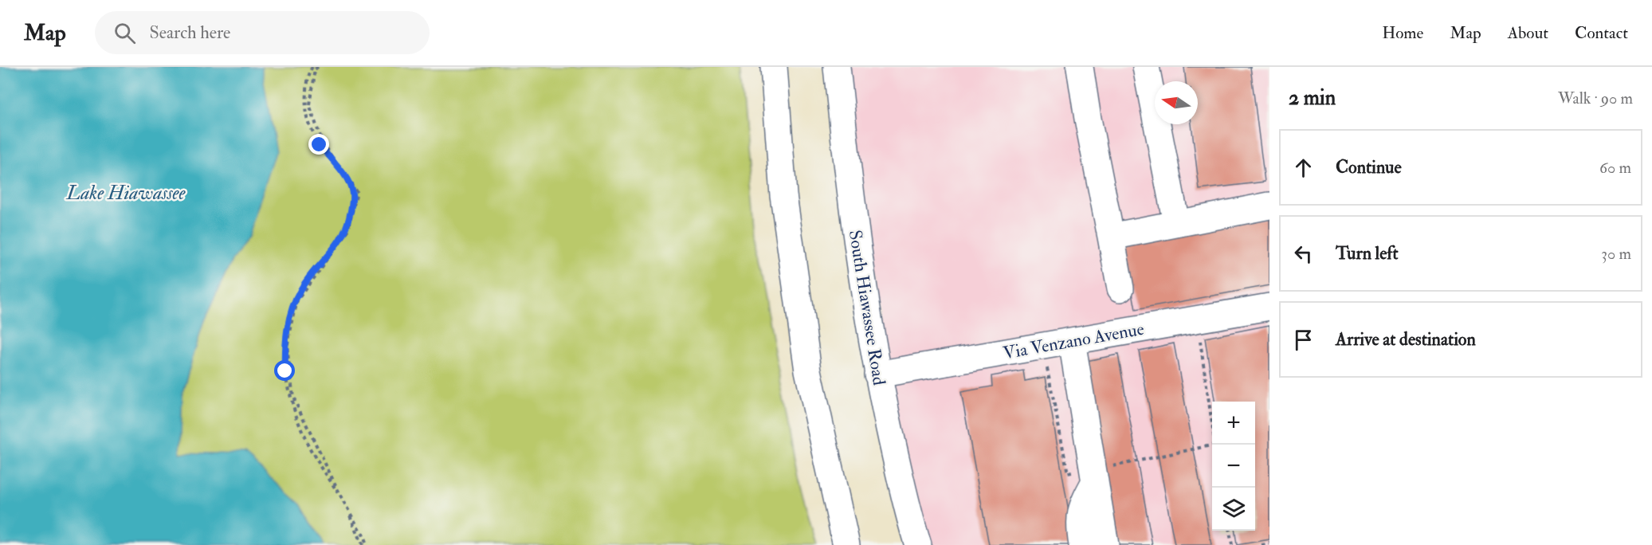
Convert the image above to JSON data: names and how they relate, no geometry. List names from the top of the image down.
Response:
{
  "streets": {
    "street": ["South Hiawassee Road", "Via Venzano Avenue"]
  },
  "crossings": [
    ["South Hiawassee Road", "Via Venzano Avenue"]
  ],
  "water": ["Lake Hiawassee"],
  "north": "left",
  "page": {
    "header": "Map",
    "search": "Search here",
    "nav": [
      "Home",
      "Map",
      "About",
      "Contact"
    ],
    "heading": ["2 min", "Walk · 90 m"],
    "list": [
      ["Continue", "60 m"],
      ["Turn left", "30 m"],
      "Arrive at destination"
    ],
    "map_buttons": ["+", "−"]
  }
}
